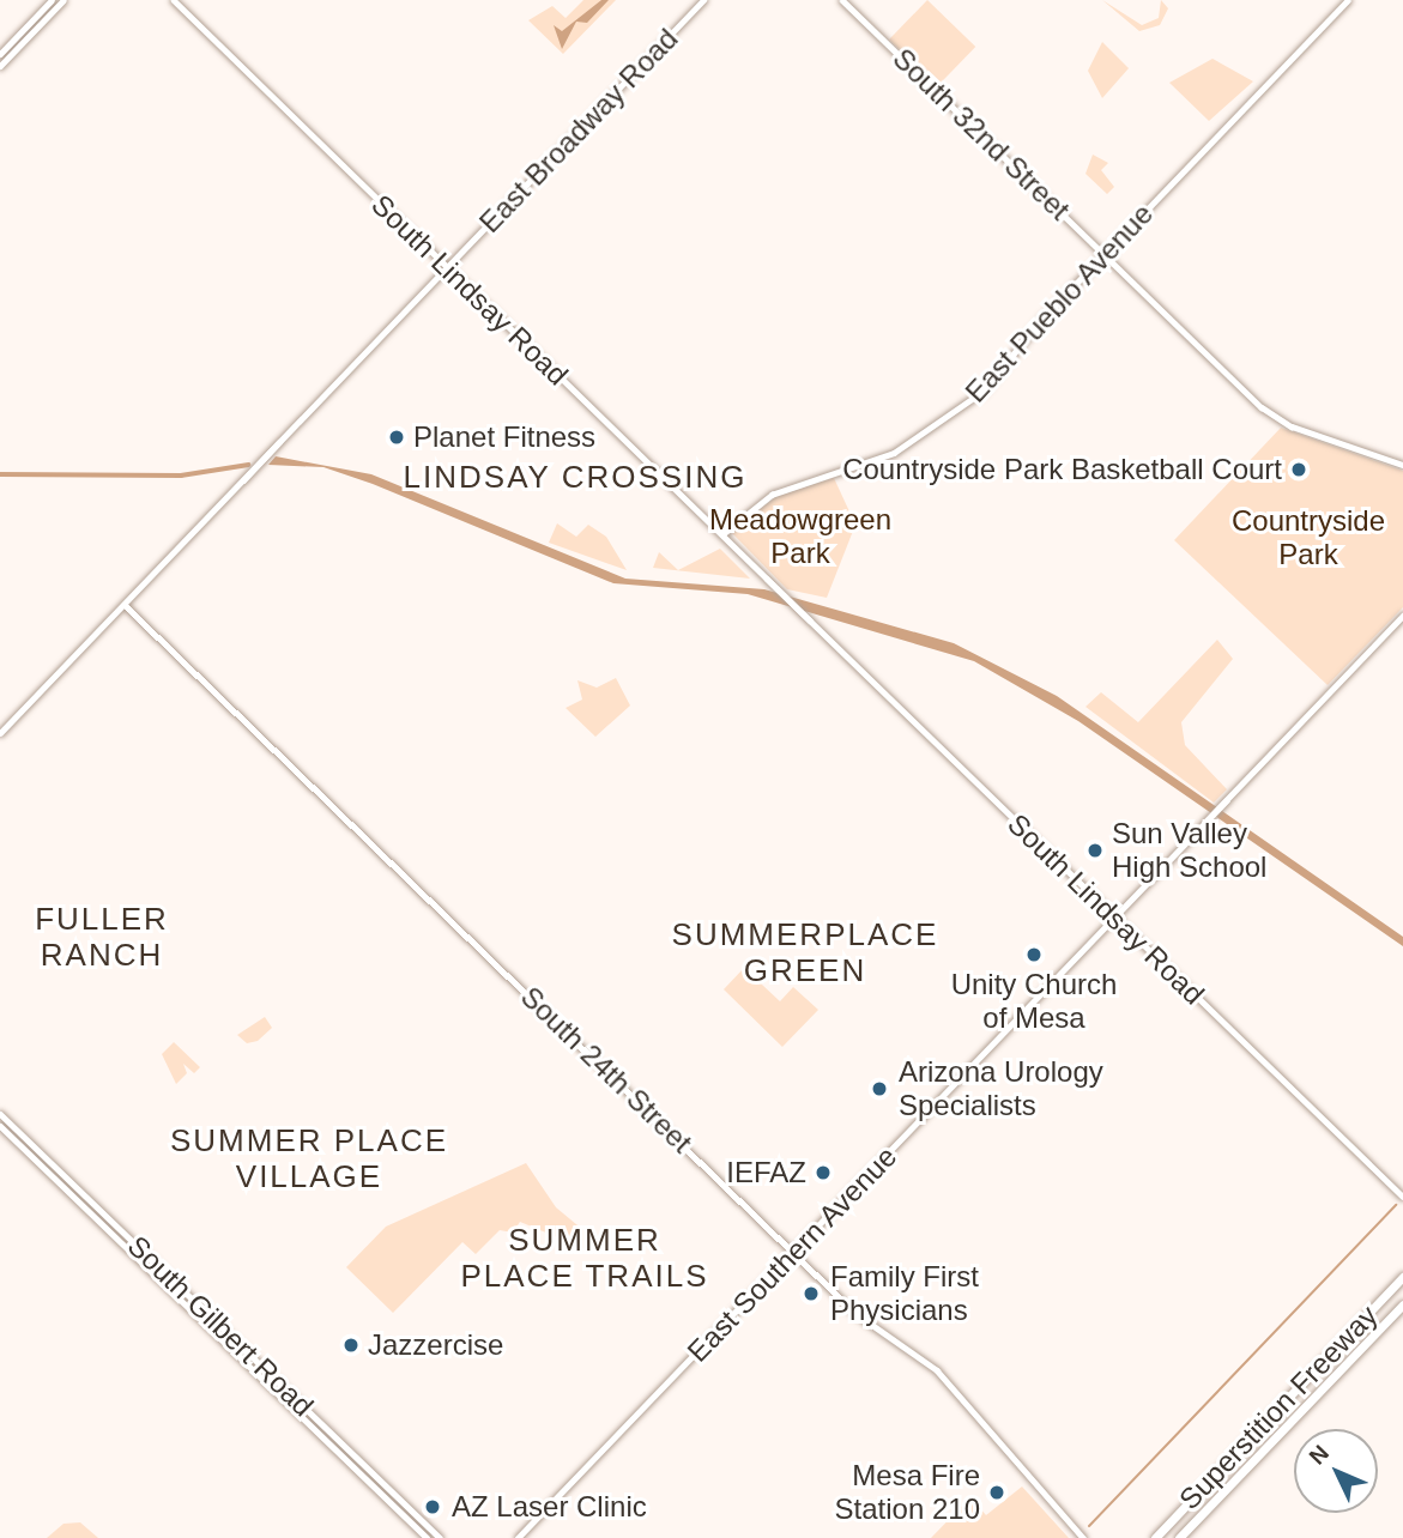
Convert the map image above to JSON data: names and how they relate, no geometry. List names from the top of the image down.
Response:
{
  "streets": {
    "highway": ["Superstition Freeway"],
    "main road": [
      "East Broadway Road",
      "South 32nd Street",
      "South Lindsay Road",
      "East Pueblo Avenue",
      "South 24th Street",
      "East Southern Avenue",
      "South Gilbert Road"
    ]
  },
  "crossings": [
    ["East Broadway Road", "South Lindsay Road"],
    ["East Broadway Road", "South 24th Street"],
    ["South 32nd Street", "East Pueblo Avenue"],
    ["South Lindsay Road", "East Pueblo Avenue"],
    ["South Lindsay Road", "East Southern Avenue"],
    ["South 24th Street", "East Southern Avenue"]
  ],
  "districts": [
    "LINDSAY CROSSING",
    "FULLER RANCH",
    "SUMMERPLACE GREEN",
    "SUMMER PLACE VILLAGE",
    "SUMMER PLACE TRAILS"
  ],
  "parks": ["Meadowgreen Park", "Countryside Park"],
  "places": [
    "Planet Fitness",
    "Countryside Park Basketball Court",
    "Sun Valley High School",
    "Unity Church of Mesa",
    "Arizona Urology Specialists",
    "IEFAZ",
    "Family First Physicians",
    "Jazzercise",
    "Mesa Fire Station 210",
    "AZ Laser Clinic"
  ],
  "north": "top left"
}
